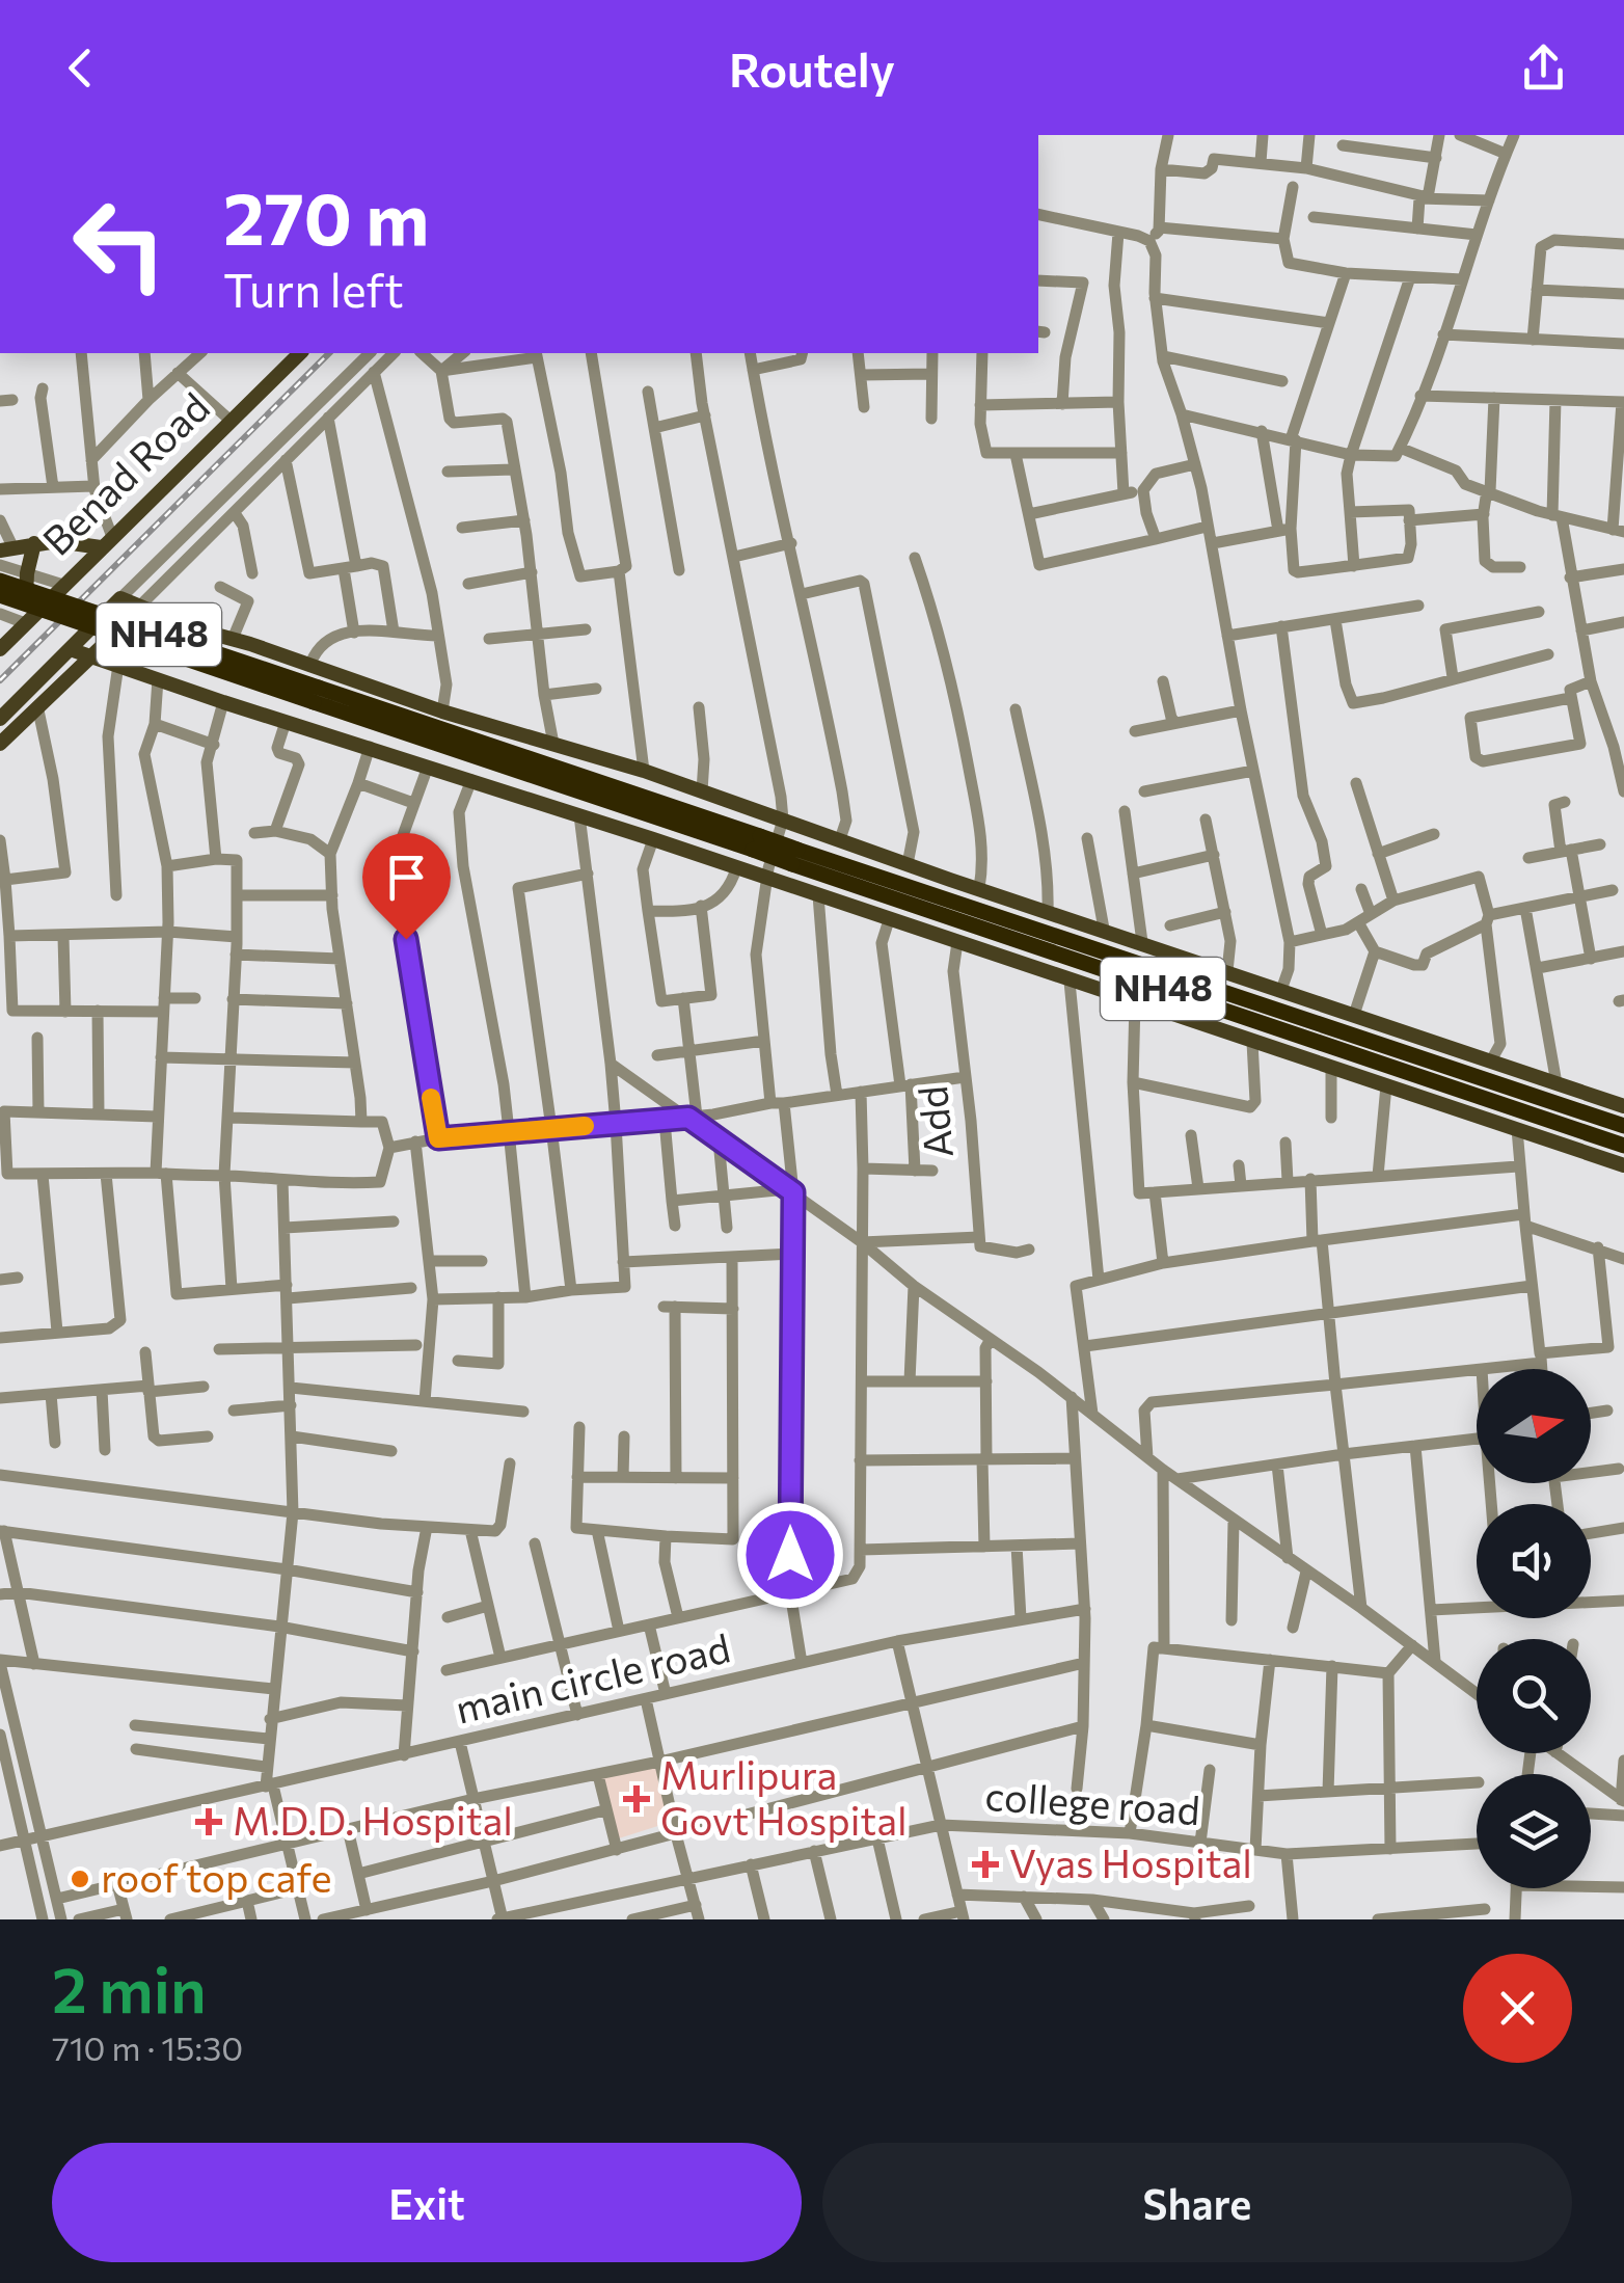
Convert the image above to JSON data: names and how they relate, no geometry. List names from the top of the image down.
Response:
{
  "streets": {
    "highway": ["NH48"],
    "main road": ["Benad Road"],
    "street": ["Add", "main circle road", "college road"]
  },
  "places": {
    "health": ["Murlipura Govt Hospital", "M.D.D. Hospital", "Vyas Hospital"],
    "other": ["roof top cafe"]
  },
  "north": "right",
  "page": {
    "header": "Routely",
    "turn": ["270 m", "Turn left"],
    "heading": ["2 min", "710 m · 15:30"],
    "buttons": ["Exit", "Share"]
  }
}
